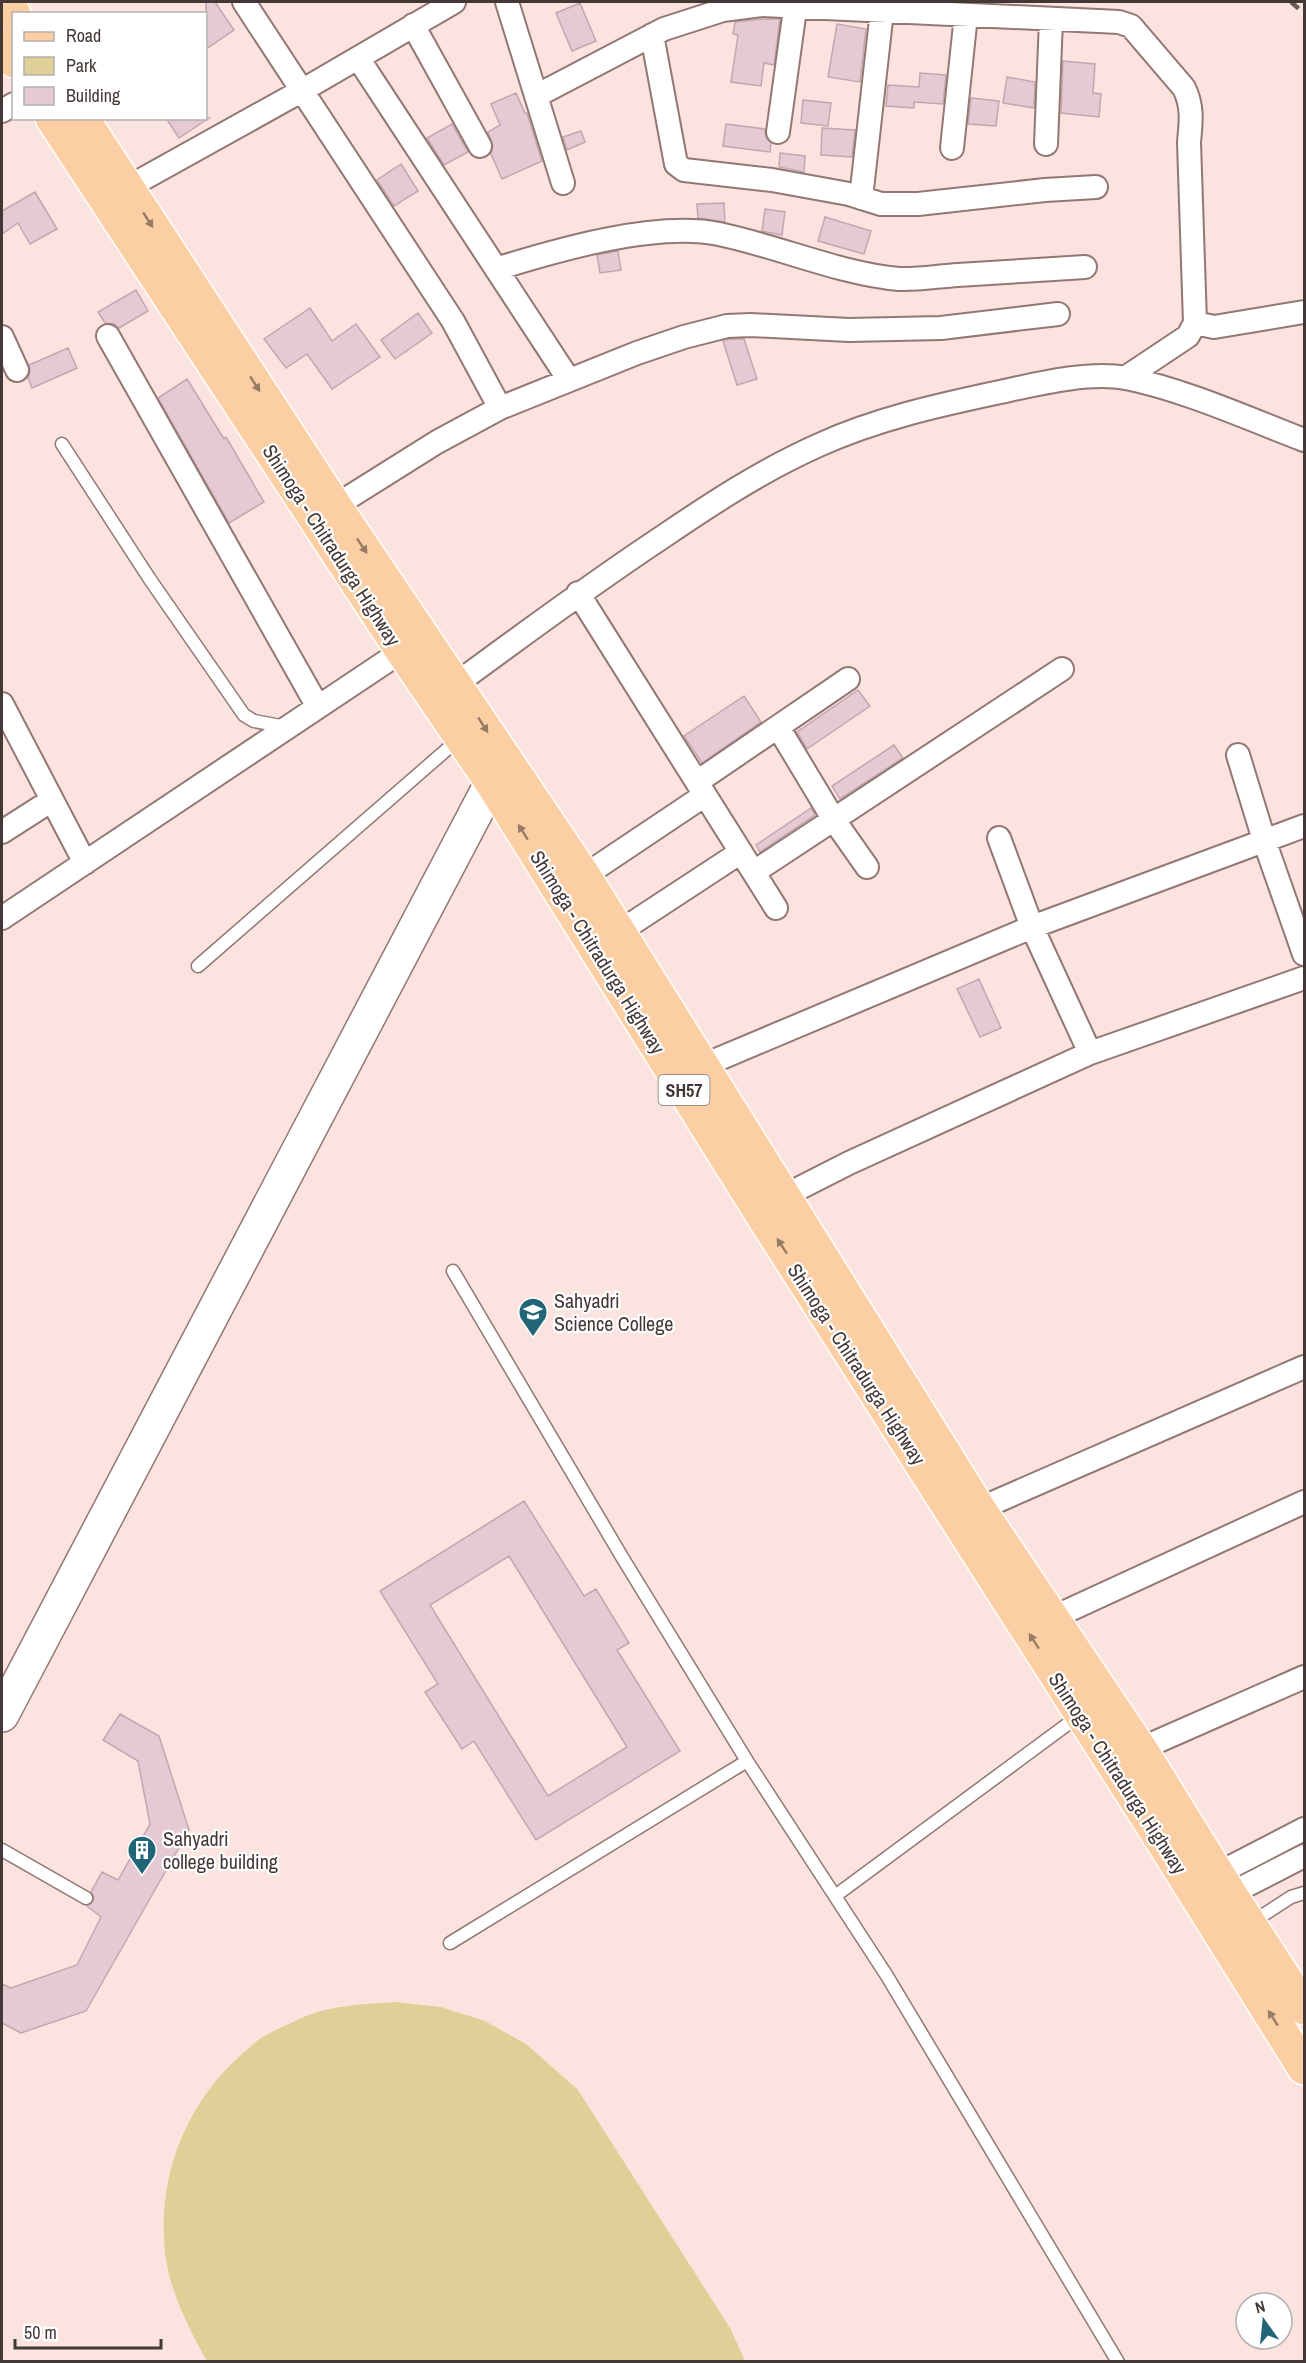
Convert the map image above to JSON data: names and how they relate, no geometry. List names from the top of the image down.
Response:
{
  "streets": {
    "main road": ["Shimoga - Chitradurga Highway", "SH57"]
  },
  "places": {
    "school or university": ["Sahyadri Science College"],
    "building": ["Sahyadri college building"]
  },
  "legend": ["Road", "Park", "Building"],
  "scale_bar": "50 m",
  "north": "top"
}
